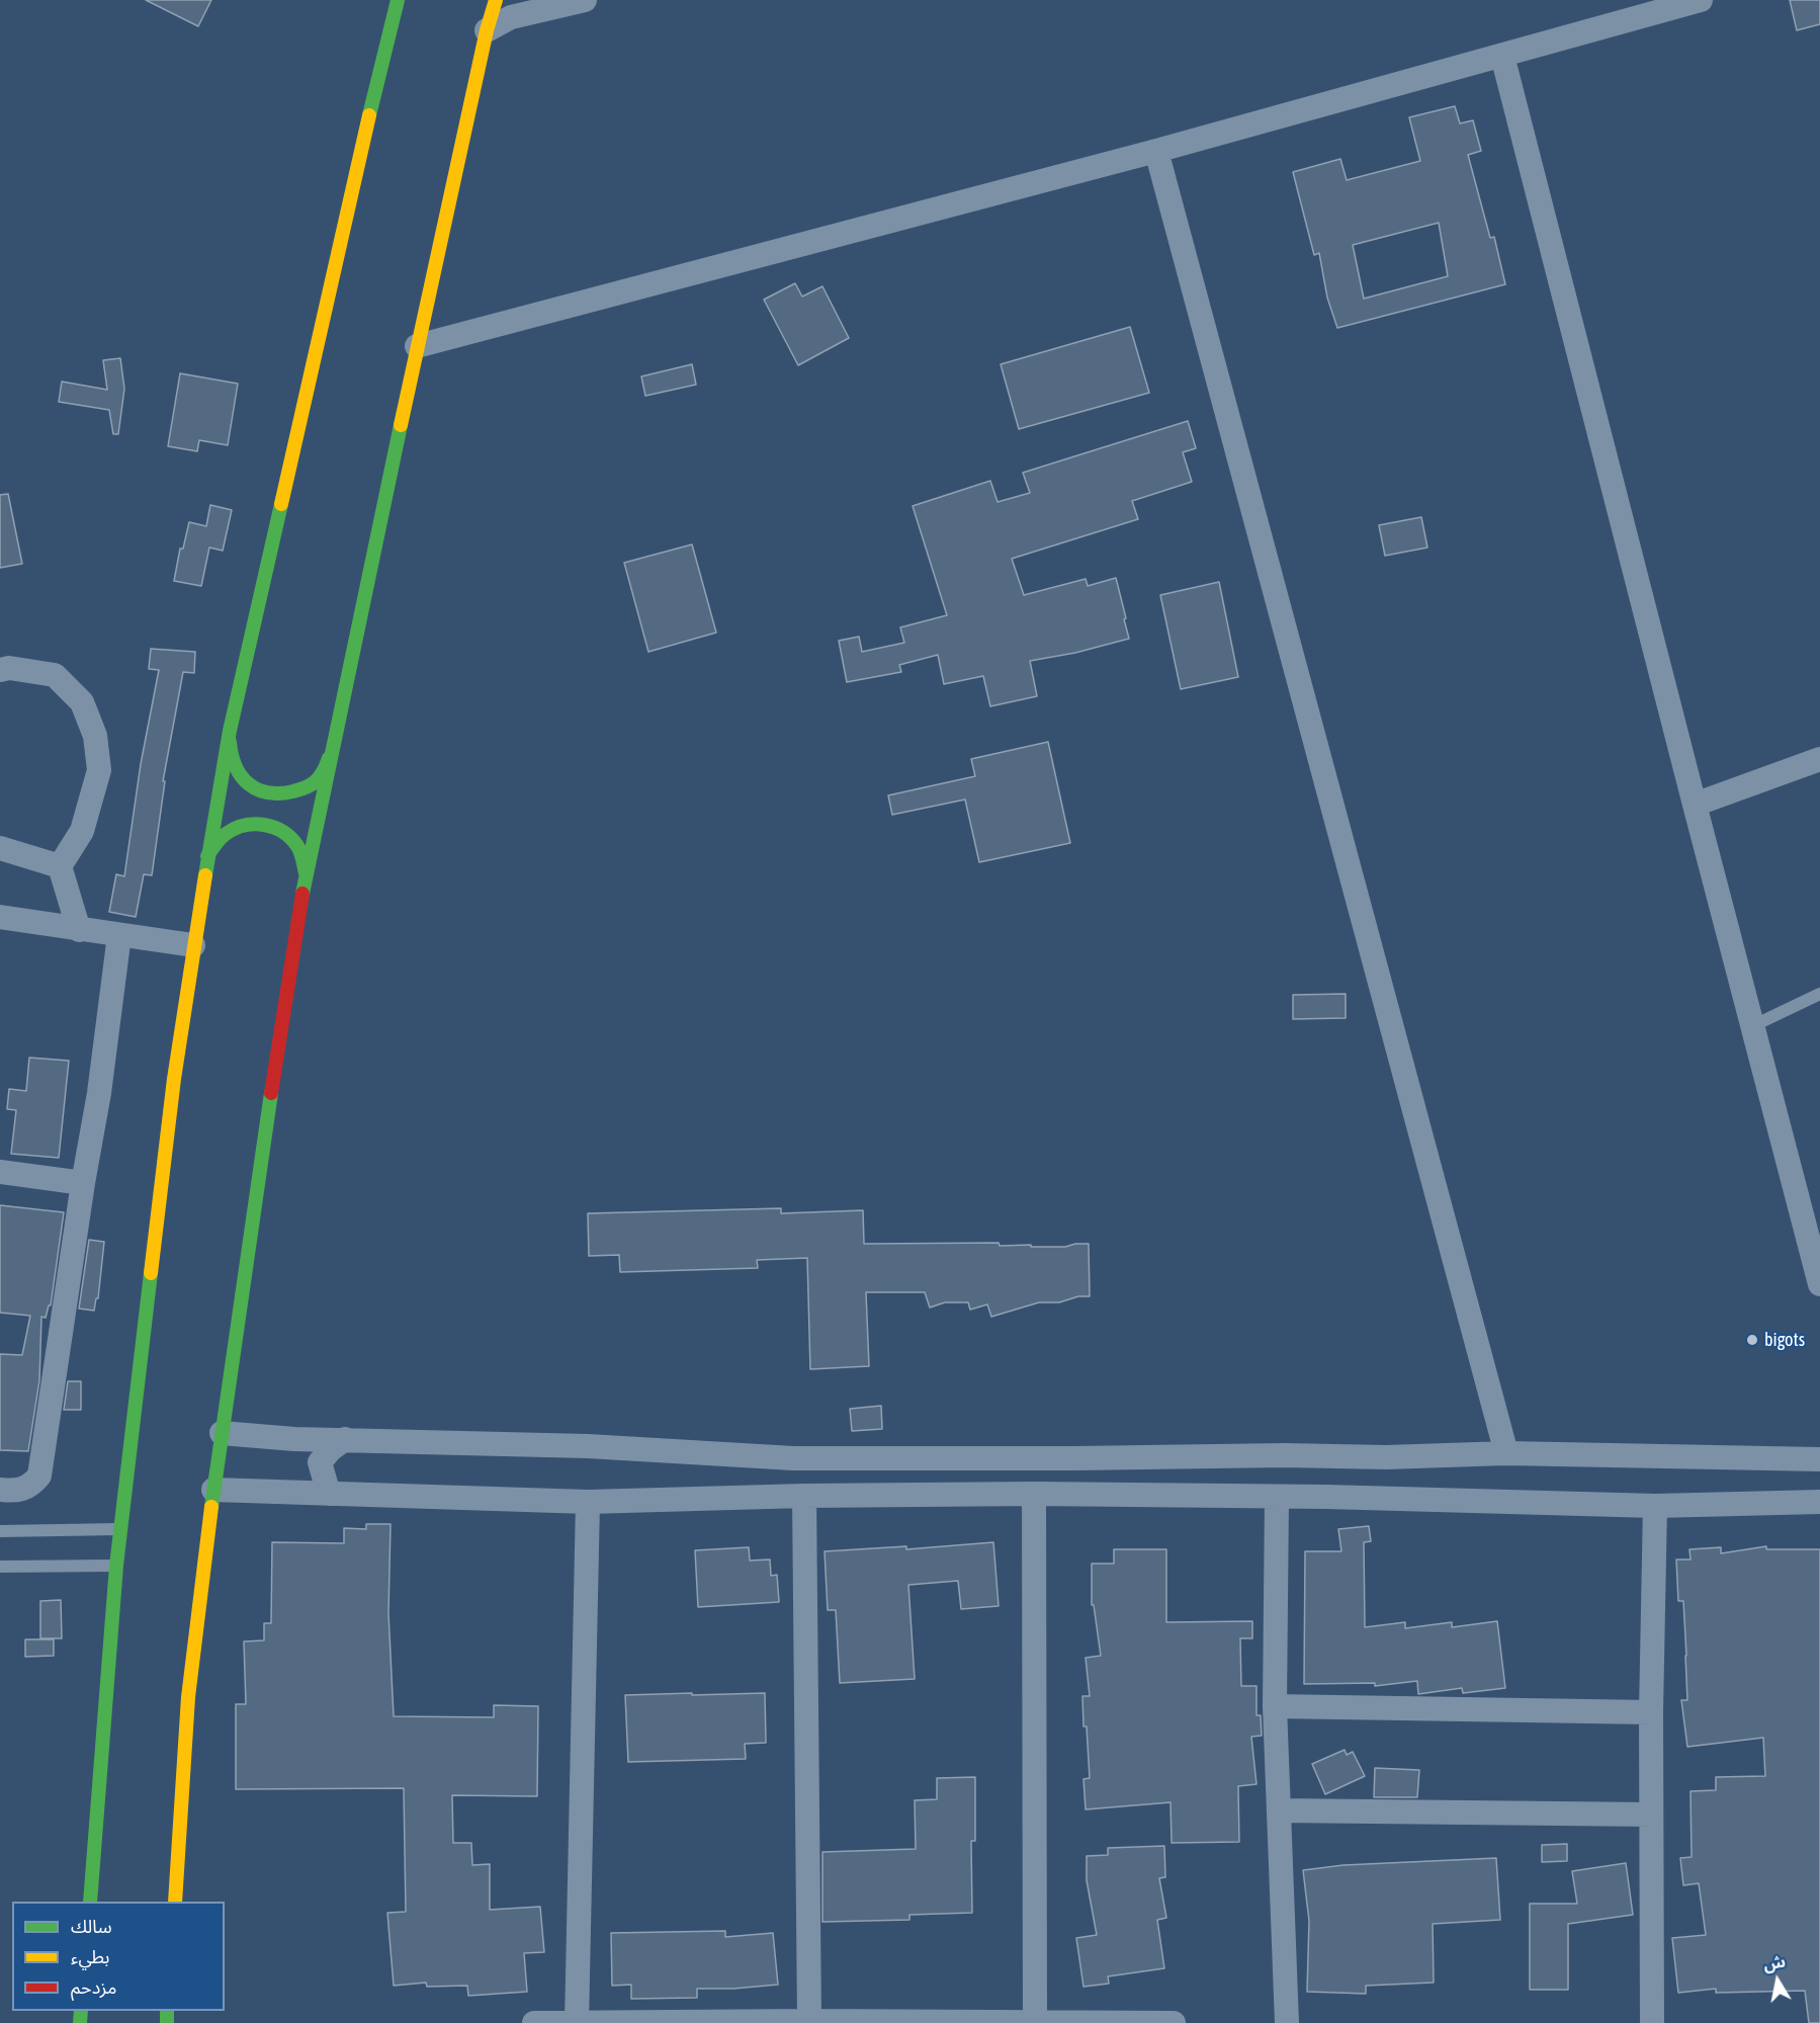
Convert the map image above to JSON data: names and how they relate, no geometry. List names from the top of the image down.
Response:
{
  "places": ["bigots"],
  "legend": ["سالك", "بطيء", "مزدحم"],
  "north": "top"
}
